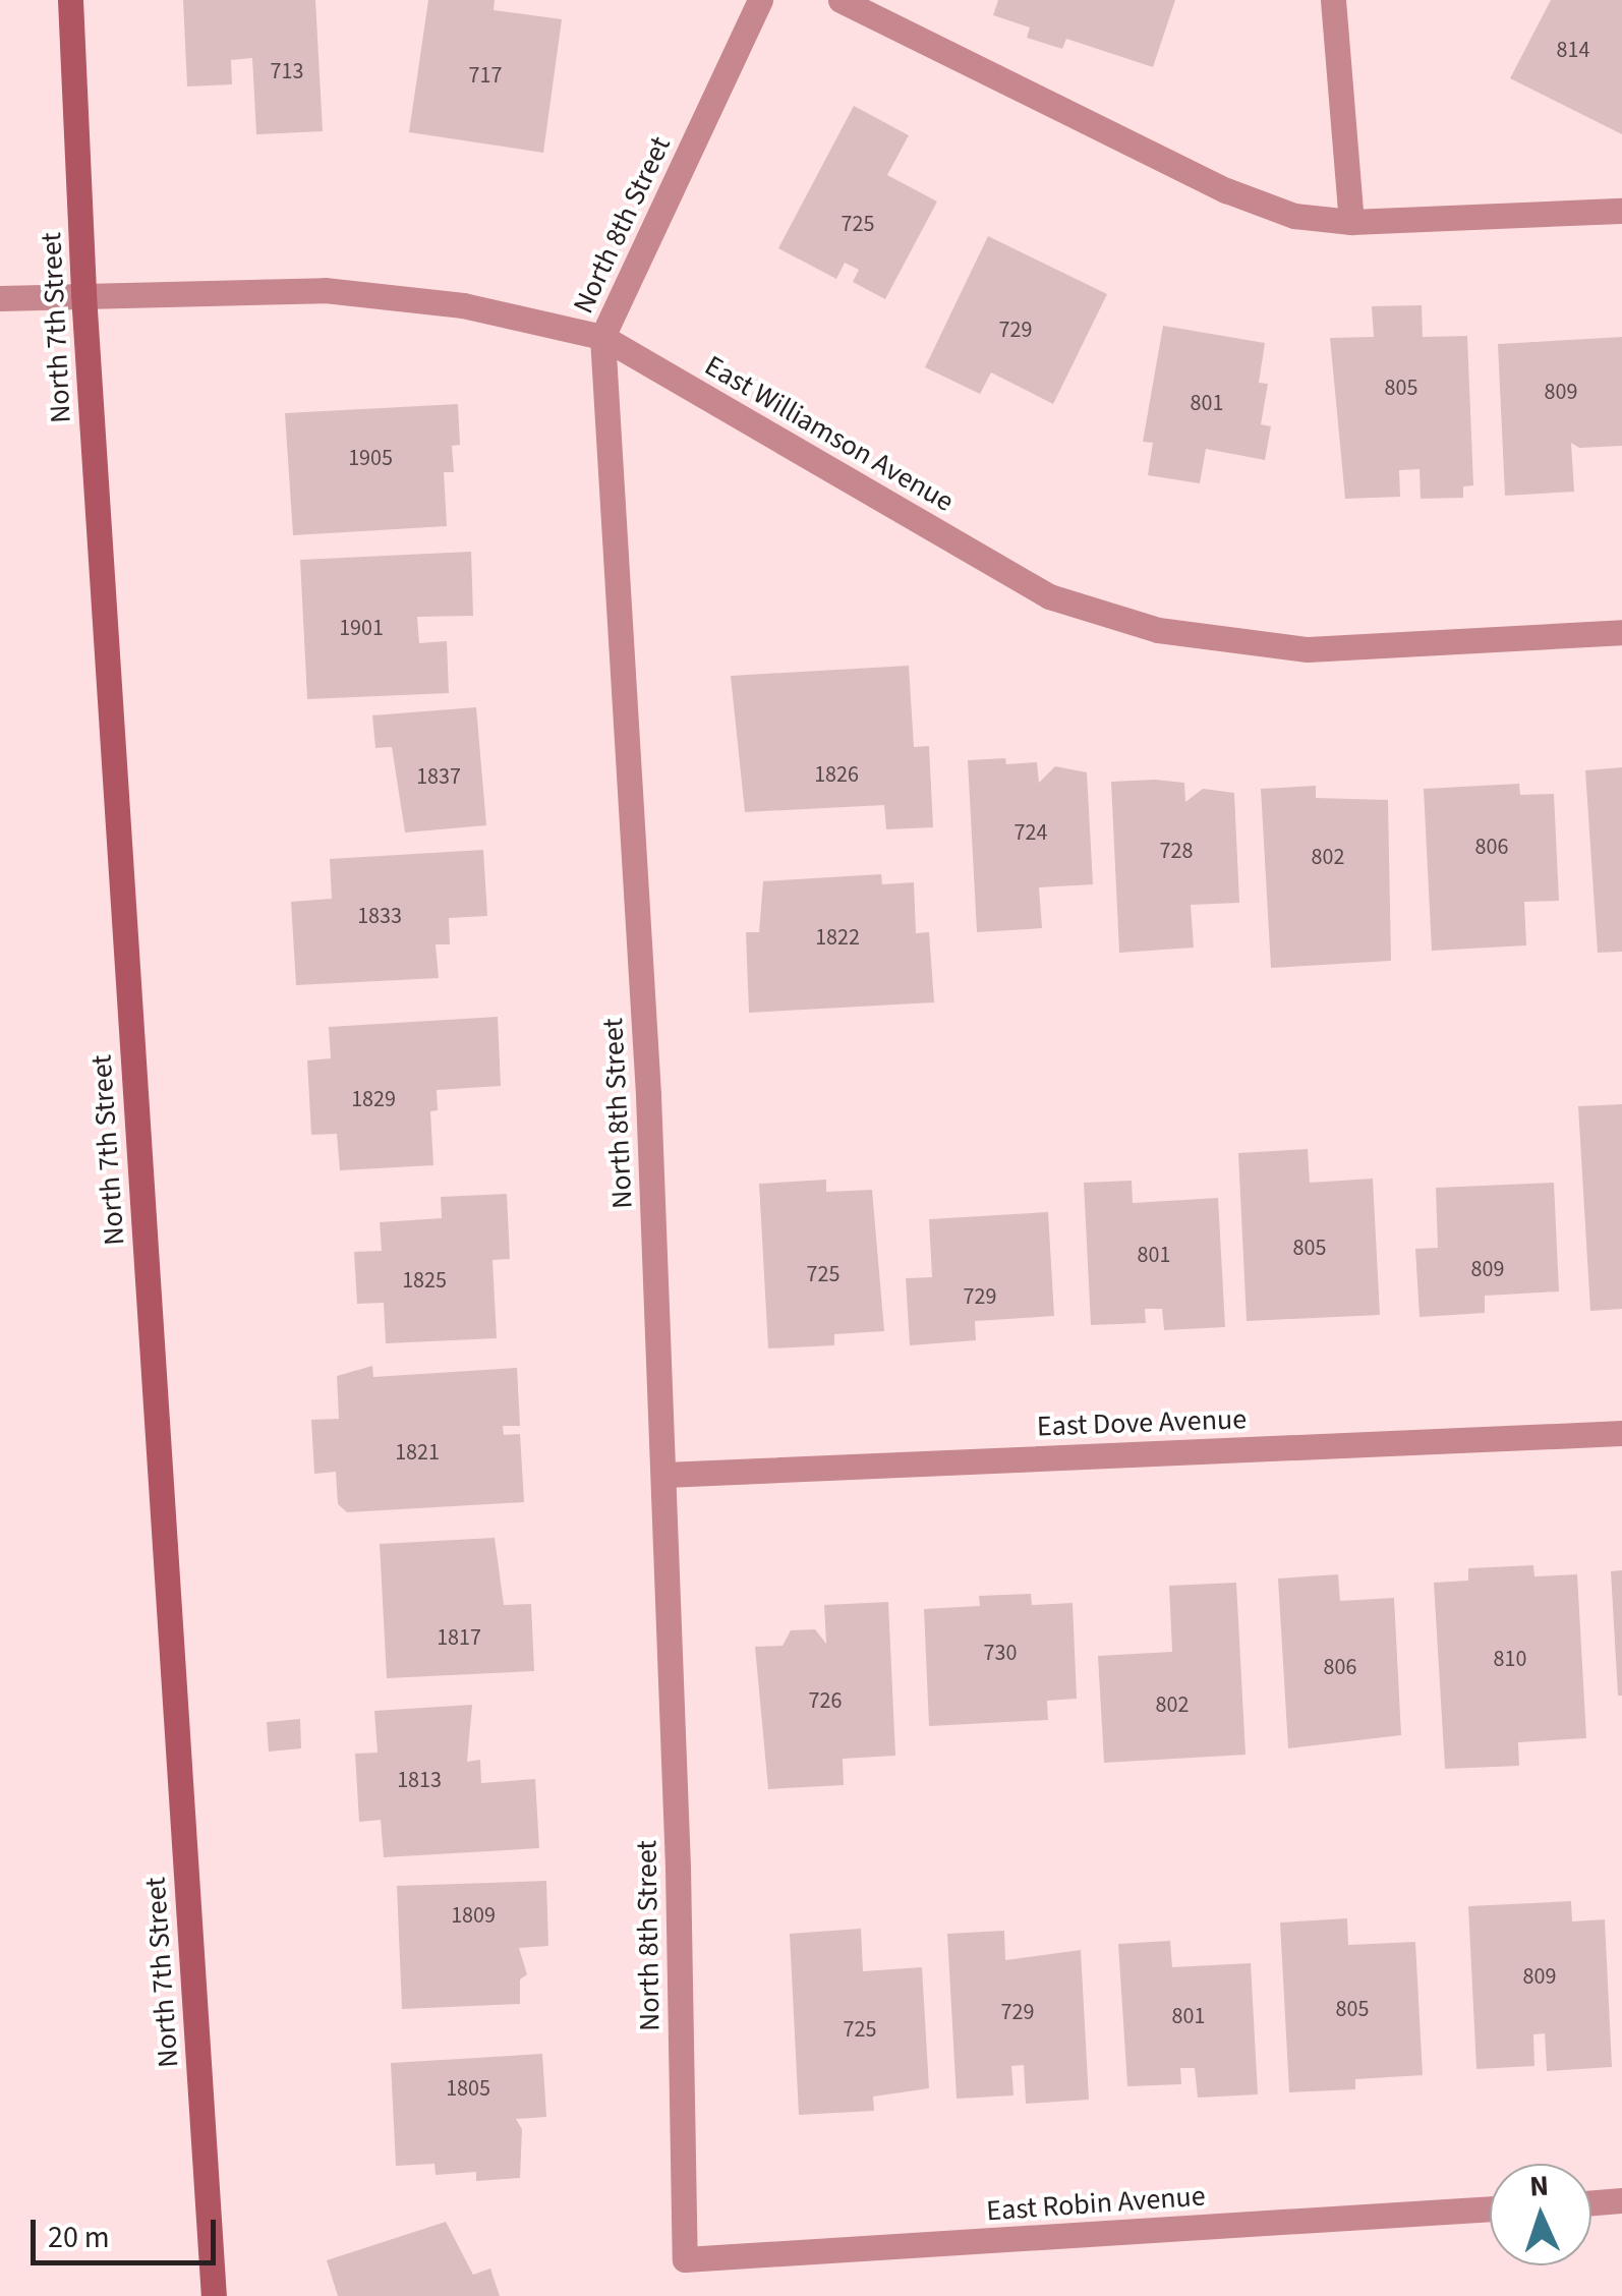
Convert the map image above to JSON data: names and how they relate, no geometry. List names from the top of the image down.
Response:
{
  "streets": {
    "street": [
      "North 8th Street",
      "North 7th Street",
      "East Williamson Avenue",
      "East Dove Avenue",
      "East Robin Avenue"
    ]
  },
  "crossings": [
    ["North 8th Street", "East Williamson Avenue"],
    ["North 8th Street", "East Dove Avenue"],
    ["North 8th Street", "East Robin Avenue"],
    ["North 7th Street", "East Williamson Avenue"]
  ],
  "house_numbers": [
    "814",
    "713",
    "717",
    "725",
    "729",
    "805",
    "809",
    "801",
    "1905",
    "1901",
    "1826",
    "1837",
    "724",
    "806",
    "728",
    "802",
    "1833",
    "1822",
    "1829",
    "805",
    "801",
    "809",
    "725",
    "1825",
    "729",
    "1821",
    "1817",
    "730",
    "810",
    "806",
    "726",
    "802",
    "1813",
    "1809",
    "809",
    "805",
    "729",
    "801",
    "725",
    "1805"
  ],
  "scale_bar": "20 m",
  "north": "top"
}
